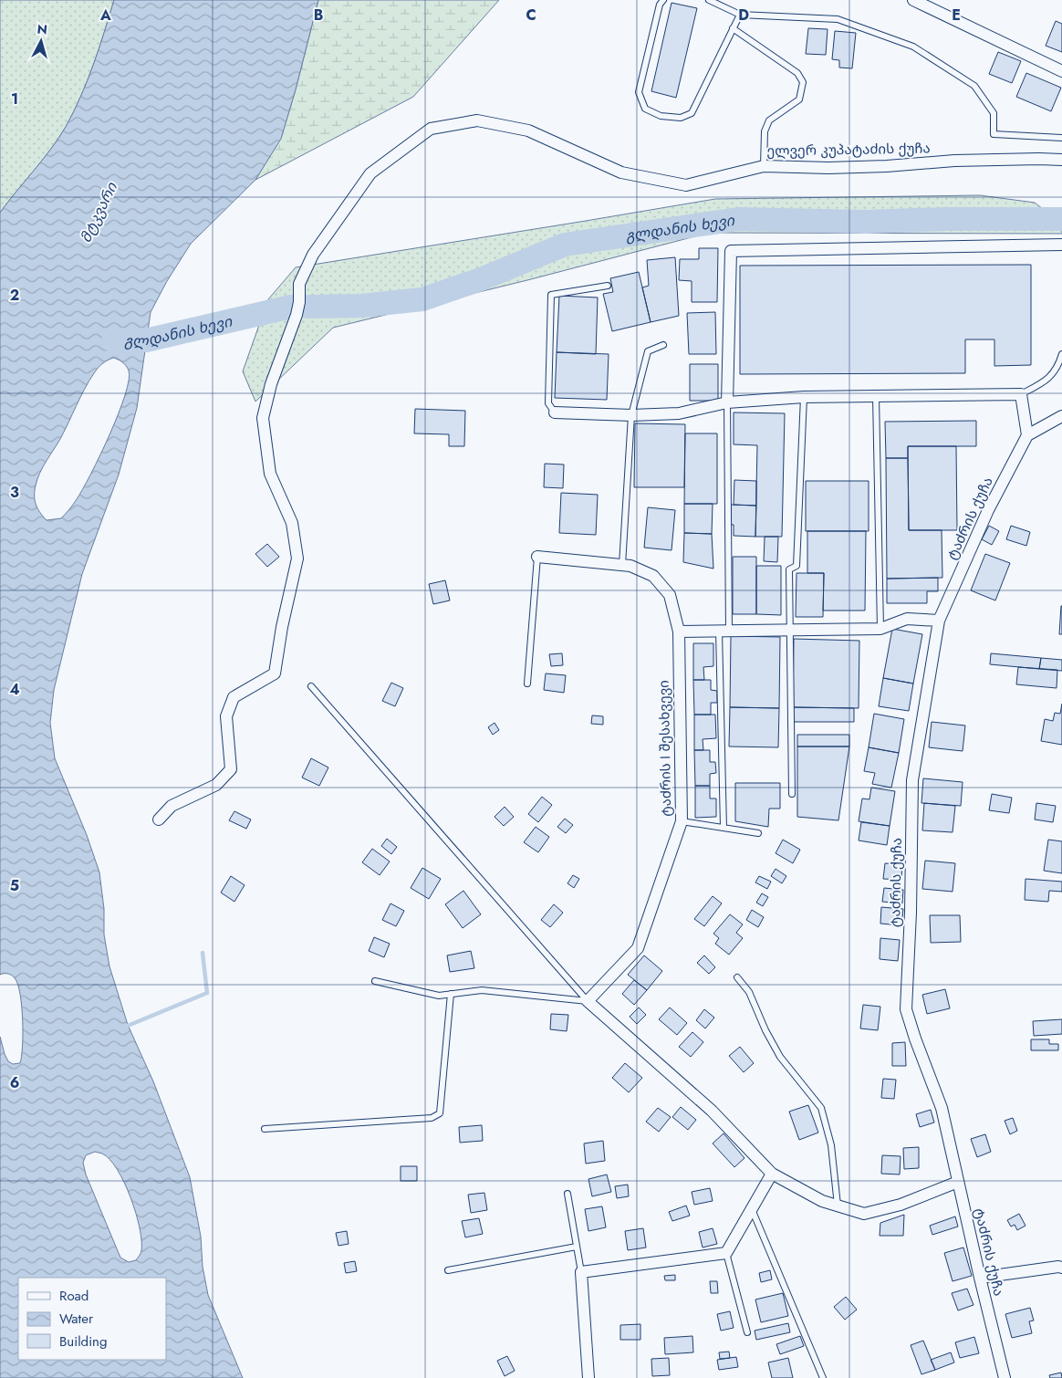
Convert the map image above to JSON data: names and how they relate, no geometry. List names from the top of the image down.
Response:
{
  "streets": {
    "street": ["ელვერ კუპატაძის ქუჩა", "ტაძრის ქუჩა", "ტაძრის I შესახვევი"]
  },
  "water": ["მტკვარი", "გლდანის ხევი"],
  "legend": ["Road", "Water", "Building"],
  "north": "top",
  "grid": {
    "columns": [
      "A",
      "B",
      "C",
      "D",
      "E"
    ],
    "rows": [
      "1",
      "2",
      "3",
      "4",
      "5",
      "6"
    ]
  }
}
